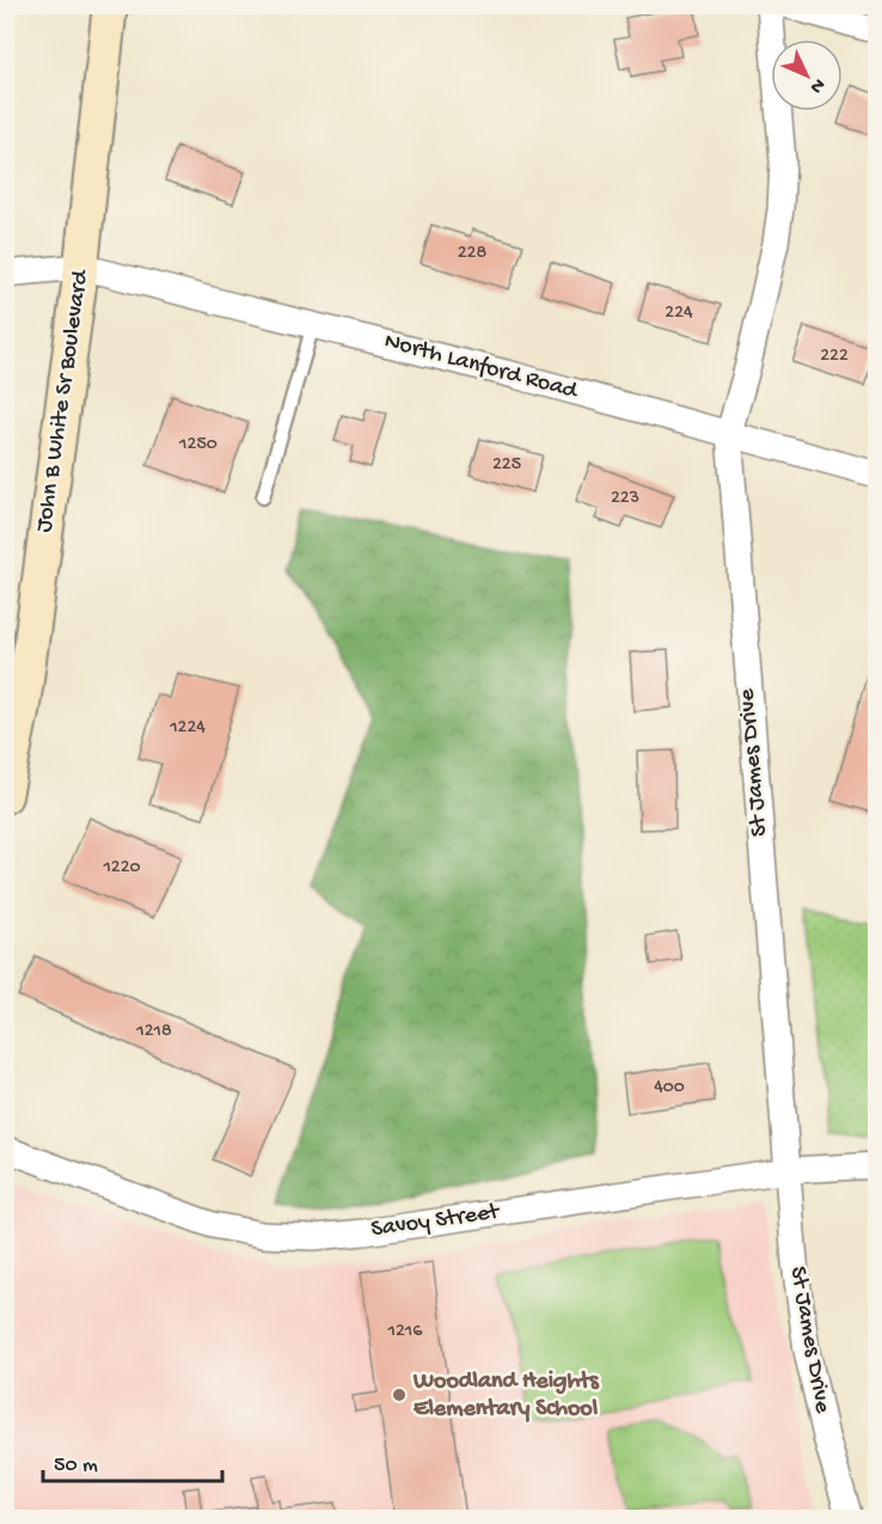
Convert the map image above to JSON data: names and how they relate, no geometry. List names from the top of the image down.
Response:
{
  "streets": {
    "main road": ["John B White Sr Boulevard"],
    "street": ["North Lanford Road", "St James Drive", "Savoy Street"]
  },
  "crossings": [
    ["North Lanford Road", "John B White Sr Boulevard"],
    ["North Lanford Road", "St James Drive"],
    ["St James Drive", "Savoy Street"]
  ],
  "places": ["Woodland Heights Elementary School"],
  "house_numbers": [
    "228",
    "224",
    "222",
    "1250",
    "225",
    "223",
    "1224",
    "1220",
    "1218",
    "400",
    "1216"
  ],
  "scale_bar": "50 m",
  "north": "bottom right"
}
